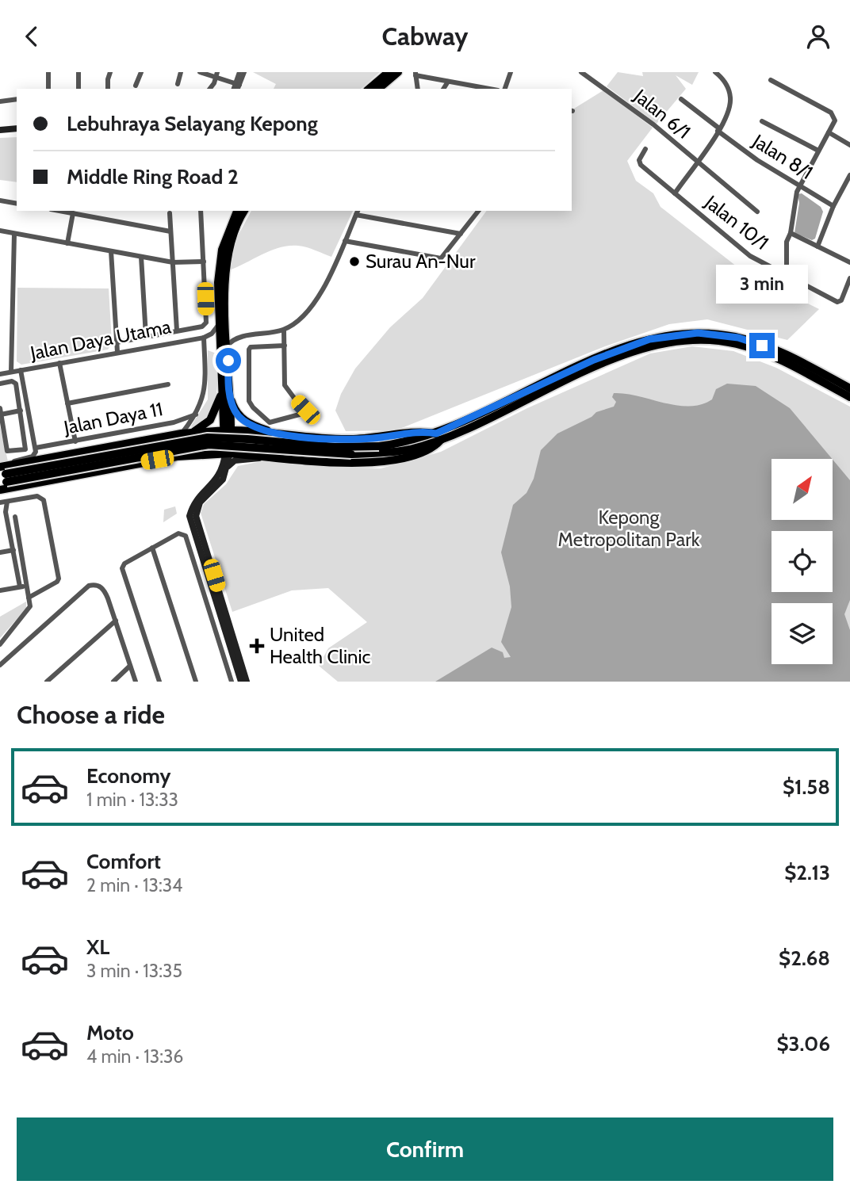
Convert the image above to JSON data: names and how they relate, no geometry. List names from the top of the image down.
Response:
{
  "streets": {
    "street": [
      "Jalan 6/1",
      "Jalan 8/1",
      "Jalan 10/1",
      "Jalan Daya Utama",
      "Jalan Daya 11"
    ]
  },
  "crossings": [
    ["Jalan Daya Utama", "Jalan Daya 11"]
  ],
  "parks": ["Kepong Metropolitan Park"],
  "places": {
    "other": ["Surau An-Nur"],
    "health": ["United Health Clinic"]
  },
  "north": "top right",
  "page": {
    "header": "Cabway",
    "banner": ["Lebuhraya Selayang Kepong", "Middle Ring Road 2"],
    "bubble": "3 min",
    "heading": "Choose a ride",
    "list": [
      {
        "name": "Economy",
        "note": "1 min · 13:33",
        "value": "$1.58"
      },
      {
        "name": "Comfort",
        "note": "2 min · 13:34",
        "value": "$2.13"
      },
      {
        "name": "XL",
        "note": "3 min · 13:35",
        "value": "$2.68"
      },
      {
        "name": "Moto",
        "note": "4 min · 13:36",
        "value": "$3.06"
      }
    ],
    "buttons": "Confirm"
  }
}
